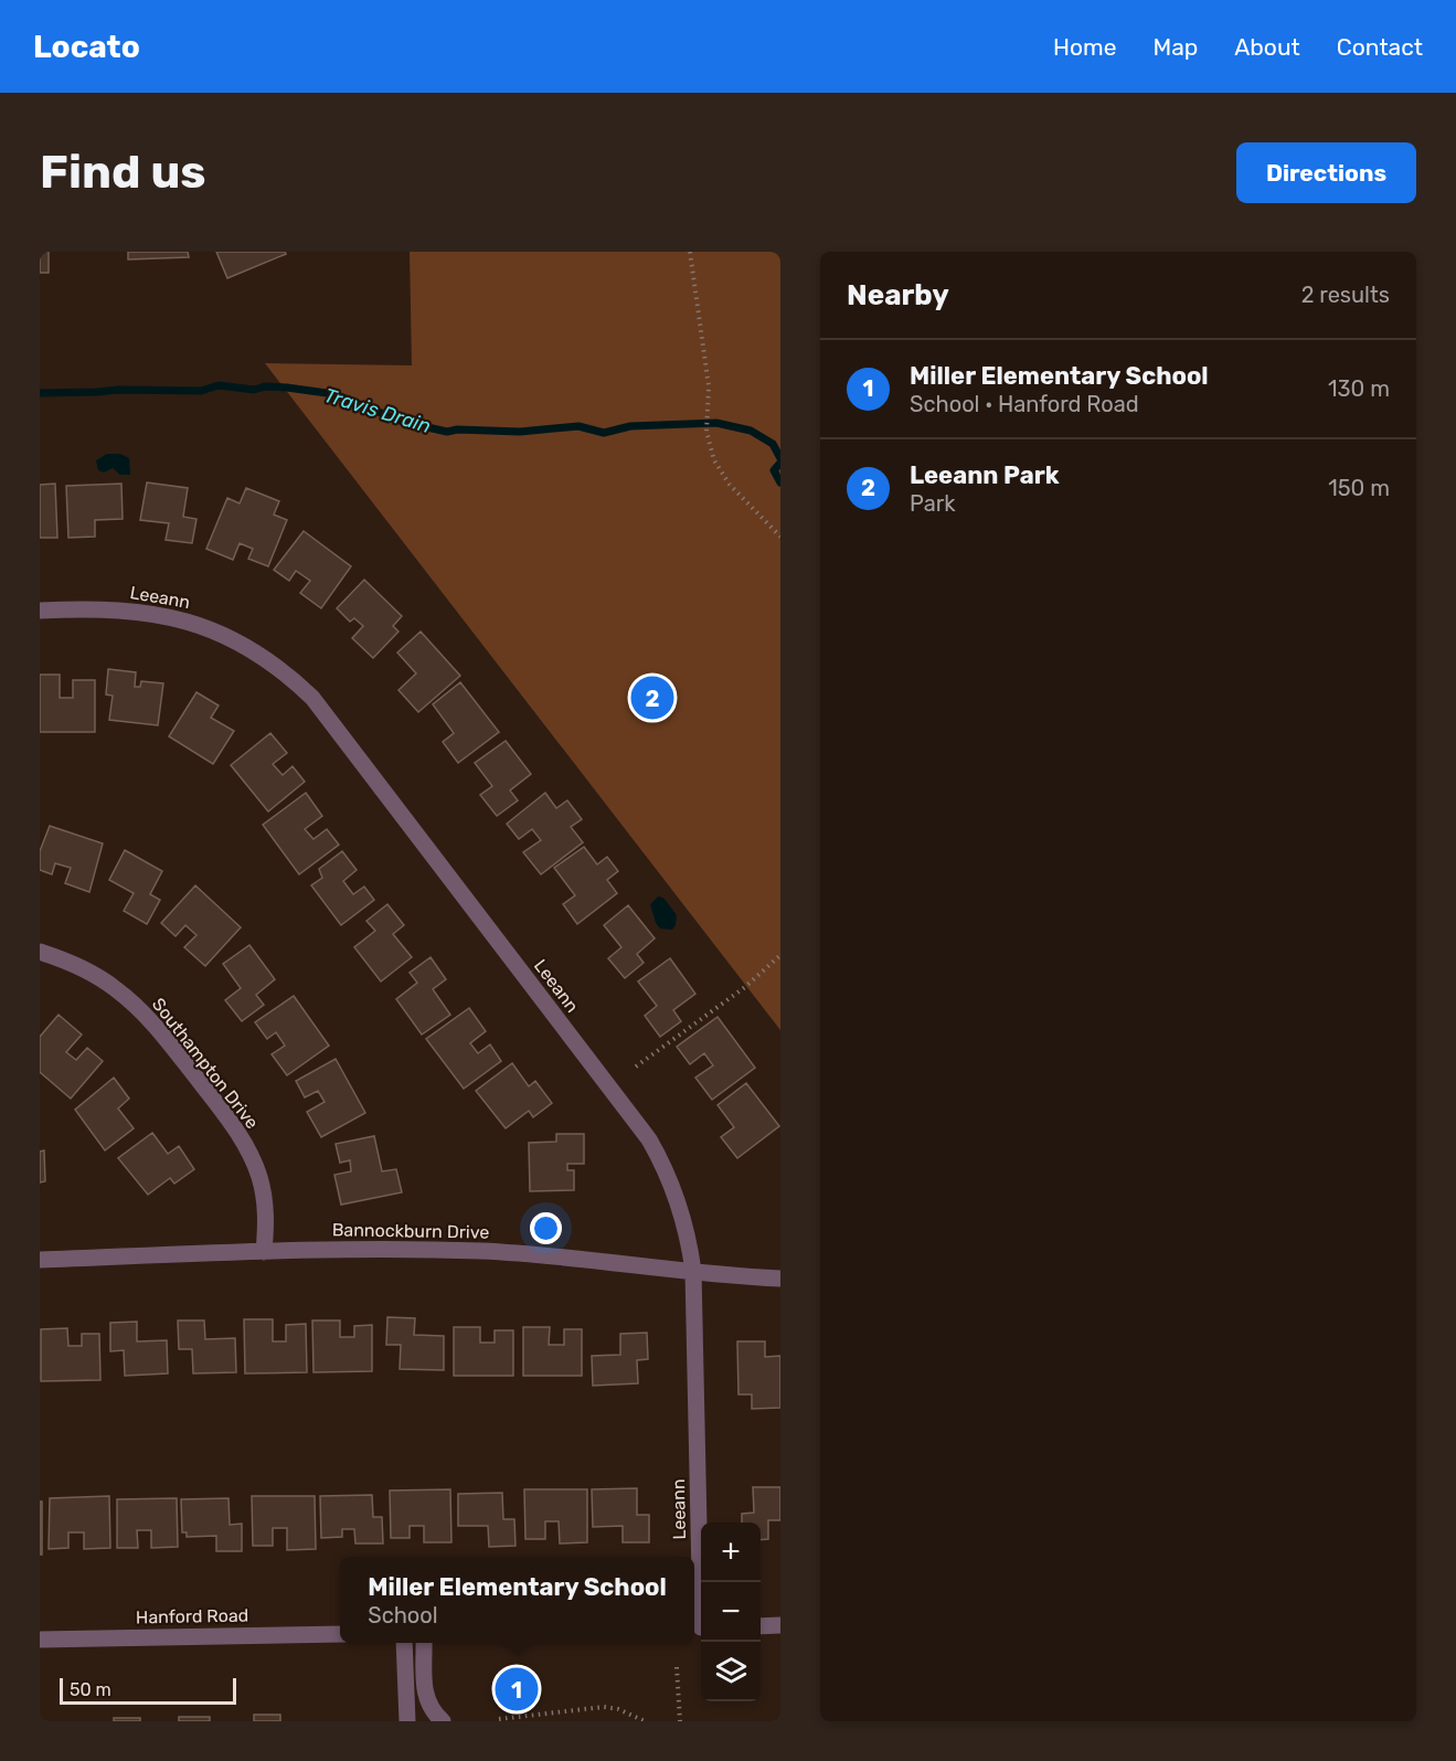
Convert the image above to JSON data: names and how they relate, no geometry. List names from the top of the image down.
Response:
{
  "streets": {
    "street": [
      "Leeann",
      "Southampton Drive",
      "Bannockburn Drive",
      "Hanford Road"
    ]
  },
  "crossings": [
    ["Leeann", "Bannockburn Drive"],
    ["Southampton Drive", "Bannockburn Drive"]
  ],
  "water": ["Travis Drain"],
  "scale_bar": "50 m",
  "page": {
    "header": "Locato",
    "nav": [
      "Home",
      "Map",
      "About",
      "Contact"
    ],
    "buttons": "Directions",
    "title": "Find us",
    "heading": ["Nearby", "2 results"],
    "list": [
      {
        "mark": "1",
        "name": "Miller Elementary School",
        "note": "School · Hanford Road",
        "value": "130 m"
      },
      {
        "mark": "2",
        "name": "Leeann Park",
        "note": "Park",
        "value": "150 m"
      }
    ],
    "pins": ["2", "1"],
    "map_buttons": ["+", "−"],
    "popup": ["Miller Elementary School", "School"],
    "scale": "50 m"
  }
}
